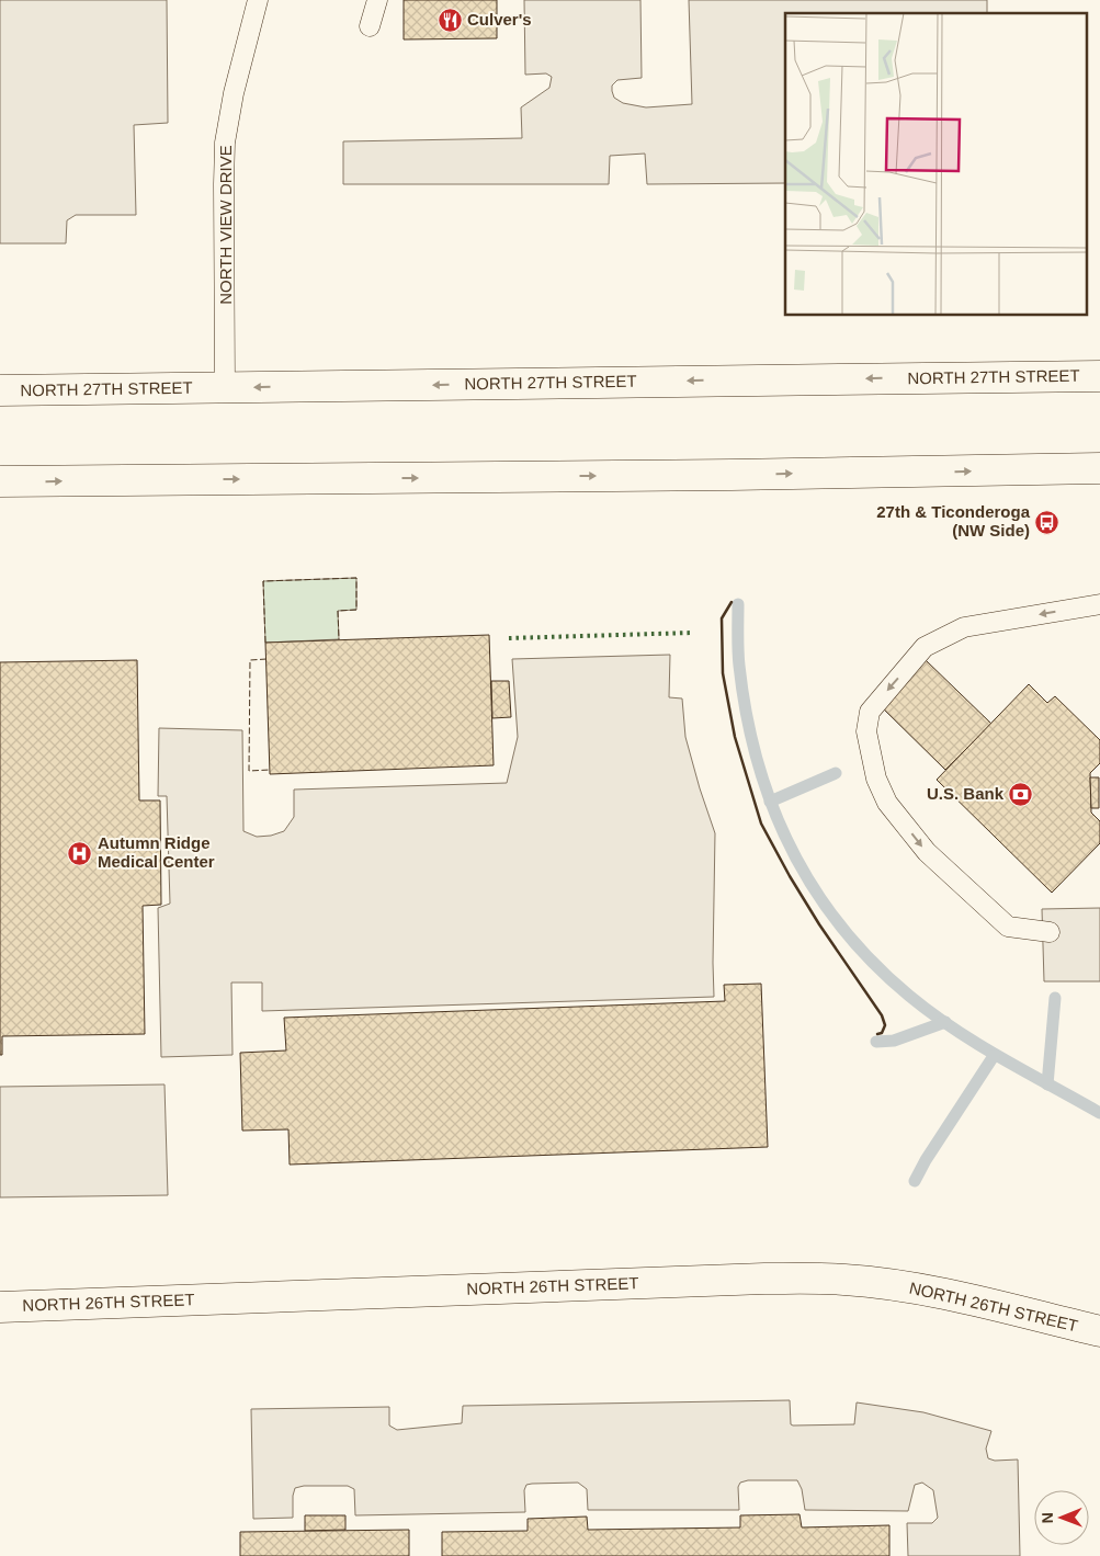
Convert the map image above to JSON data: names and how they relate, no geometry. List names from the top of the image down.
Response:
{
  "streets": {
    "main road": ["NORTH 27TH STREET", "NORTH 26TH STREET"],
    "lane": ["NORTH VIEW DRIVE"]
  },
  "crossings": [
    ["NORTH VIEW DRIVE", "NORTH 27TH STREET"]
  ],
  "places": {
    "restaurant": ["Culver's"],
    "bus stop": ["27th & Ticonderoga (NW Side)"],
    "bank": ["U.S. Bank"],
    "hospital": ["Autumn Ridge Medical Center"]
  },
  "north": "left"
}
